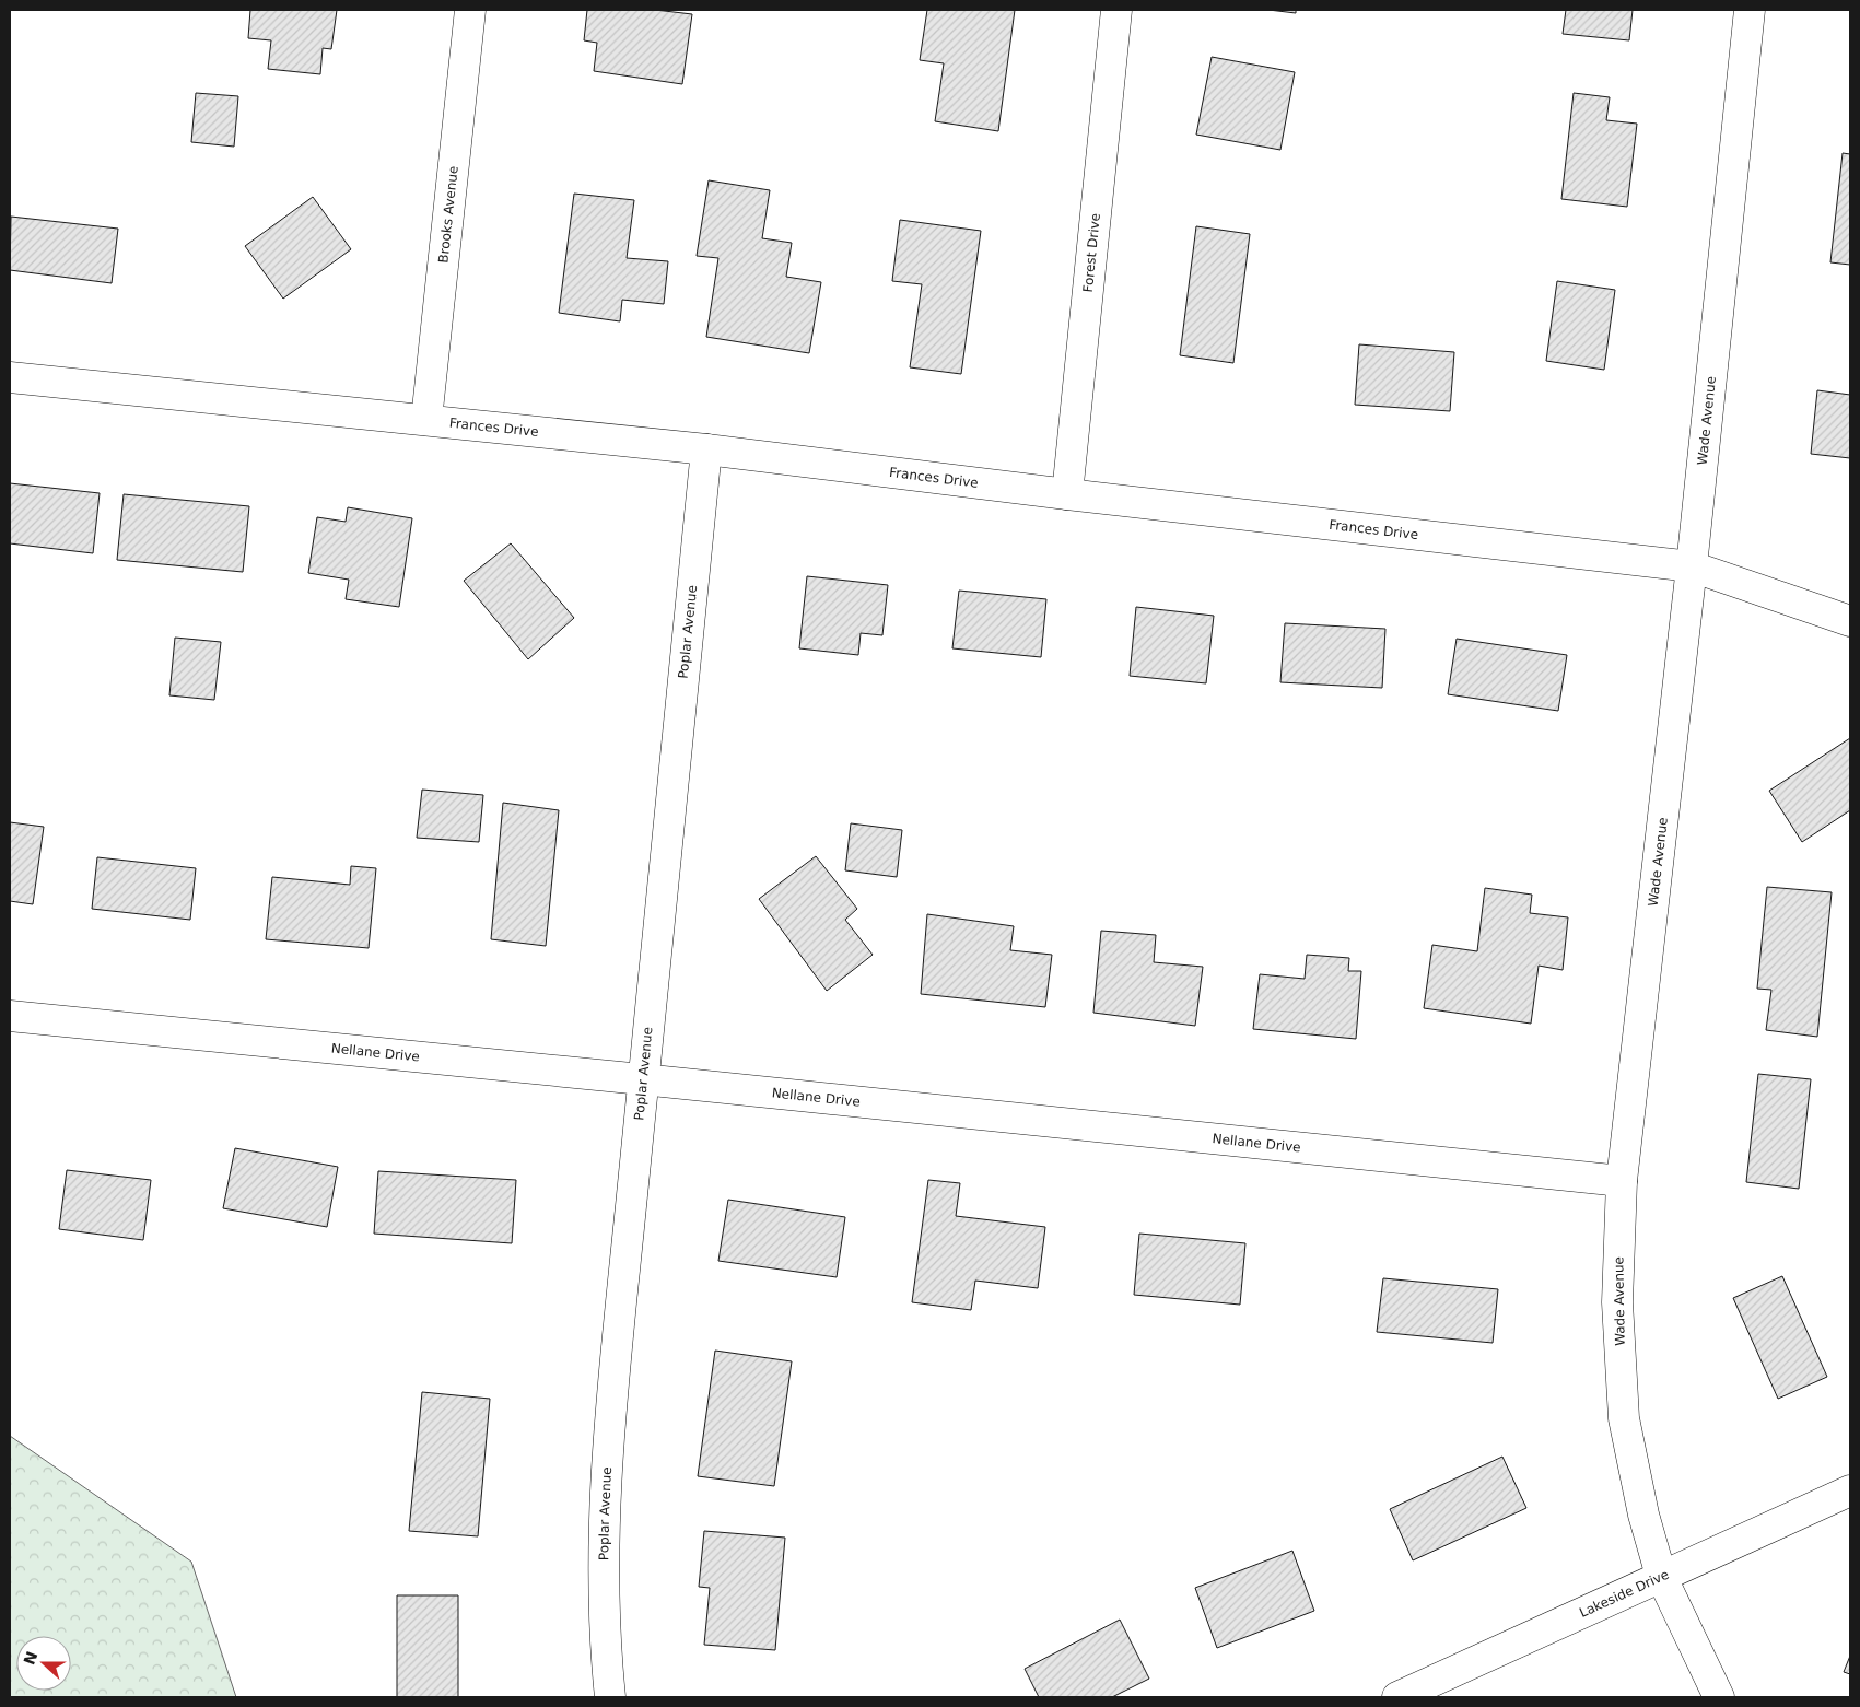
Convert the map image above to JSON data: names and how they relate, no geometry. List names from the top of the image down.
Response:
{
  "streets": {
    "street": [
      "Brooks Avenue",
      "Forest Drive",
      "Wade Avenue",
      "Frances Drive",
      "Poplar Avenue",
      "Nellane Drive",
      "Lakeside Drive"
    ]
  },
  "crossings": [
    ["Brooks Avenue", "Frances Drive"],
    ["Forest Drive", "Frances Drive"],
    ["Wade Avenue", "Frances Drive"],
    ["Wade Avenue", "Nellane Drive"],
    ["Wade Avenue", "Lakeside Drive"],
    ["Frances Drive", "Poplar Avenue"],
    ["Poplar Avenue", "Nellane Drive"]
  ],
  "north": "left"
}
